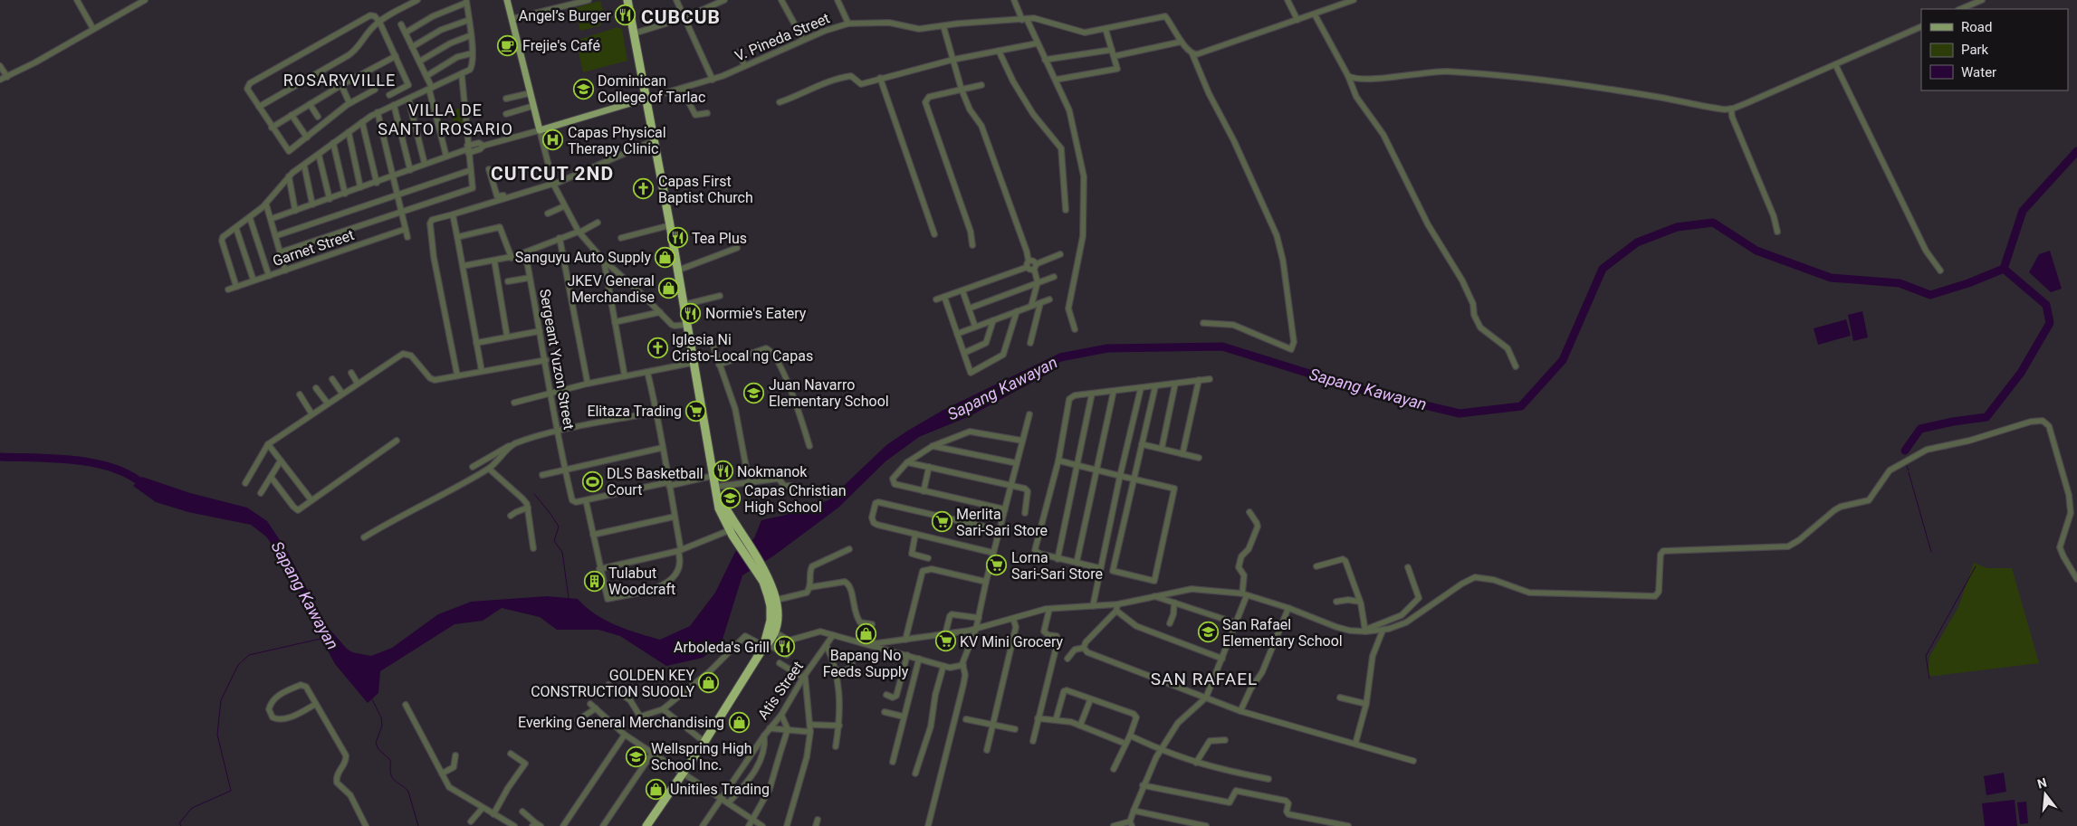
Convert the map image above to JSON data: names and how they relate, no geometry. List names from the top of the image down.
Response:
{
  "streets": {
    "main road": ["V. Pineda Street"],
    "street": ["Garnet Street", "Sergeant Yuzon Street", "Atis Street"]
  },
  "districts": [
    "CUBCUB",
    "ROSARYVILLE",
    "VILLA DE SANTO ROSARIO",
    "CUTCUT 2ND",
    "SAN RAFAEL"
  ],
  "water": ["Sapang Kawayan"],
  "places": {
    "restaurant": [
      "Angel’s Burger",
      "Tea Plus",
      "Normie's Eatery",
      "Nokmanok",
      "Arboleda's Grill"
    ],
    "cafe": ["Frejie's Café"],
    "school or university": [
      "Dominican College of Tarlac",
      "Juan Navarro Elementary School",
      "Capas Christian High School",
      "San Rafael Elementary School",
      "Wellspring High School Inc."
    ],
    "hospital": ["Capas Physical Therapy Clinic"],
    "church": ["Capas First Baptist Church", "Iglesia Ni Cristo-Local ng Capas"],
    "shop": [
      "Sanguyu Auto Supply",
      "JKEV General Merchandise",
      "Bapang No Feeds Supply",
      "GOLDEN KEY CONSTRUCTION SUOOLY",
      "Everking General Merchandising",
      "Unitiles Trading"
    ],
    "supermarket": [
      "Elitaza Trading",
      "Merlita Sari-Sari Store",
      "Lorna Sari-Sari Store",
      "KV Mini Grocery"
    ],
    "sports": ["DLS Basketball Court"],
    "building": ["Tulabut Woodcraft"]
  },
  "legend": ["Road", "Park", "Water"],
  "north": "top"
}
